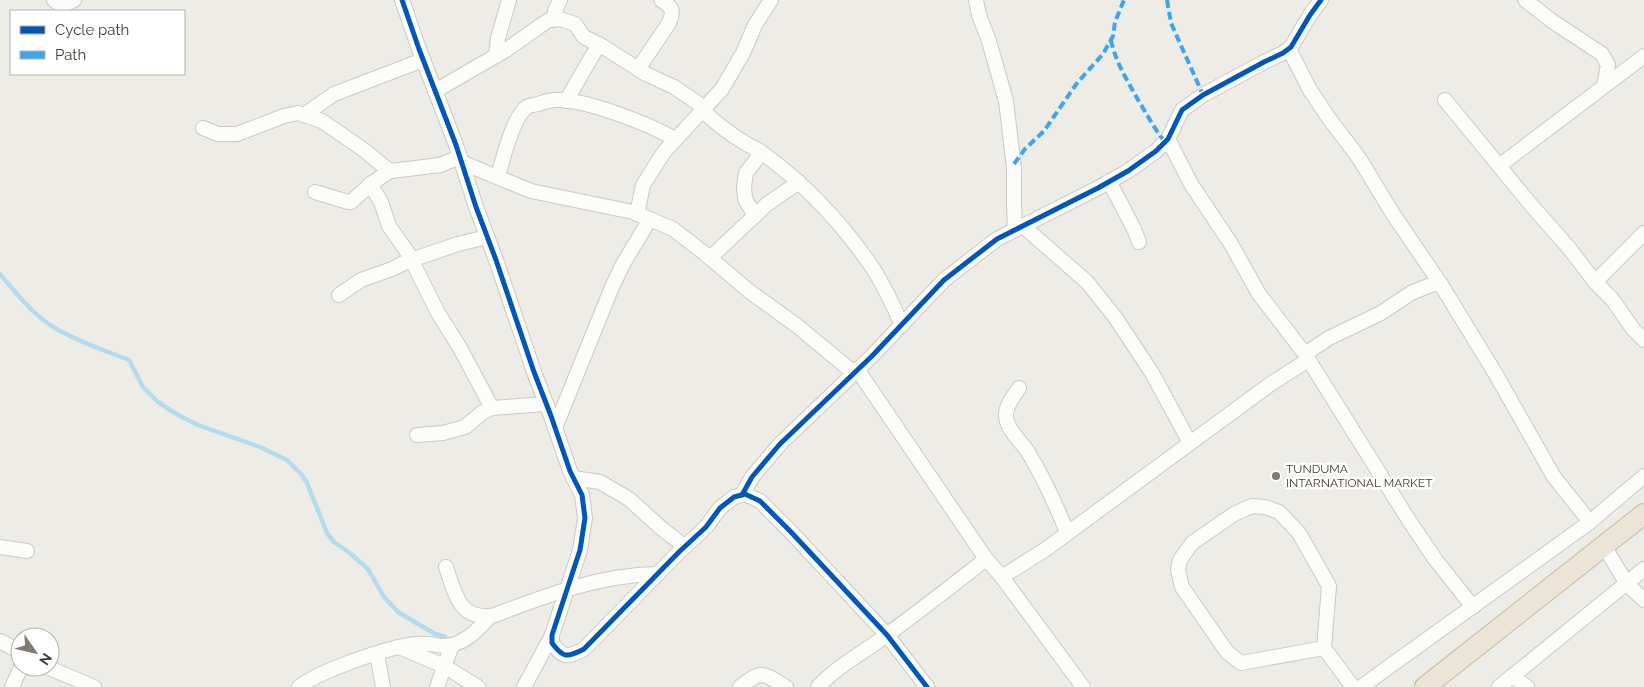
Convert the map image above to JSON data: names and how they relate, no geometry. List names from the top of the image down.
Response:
{
  "places": ["TUNDUMA INTARNATIONAL MARKET"],
  "legend": ["Cycle path", "Path"],
  "north": "bottom right"
}
